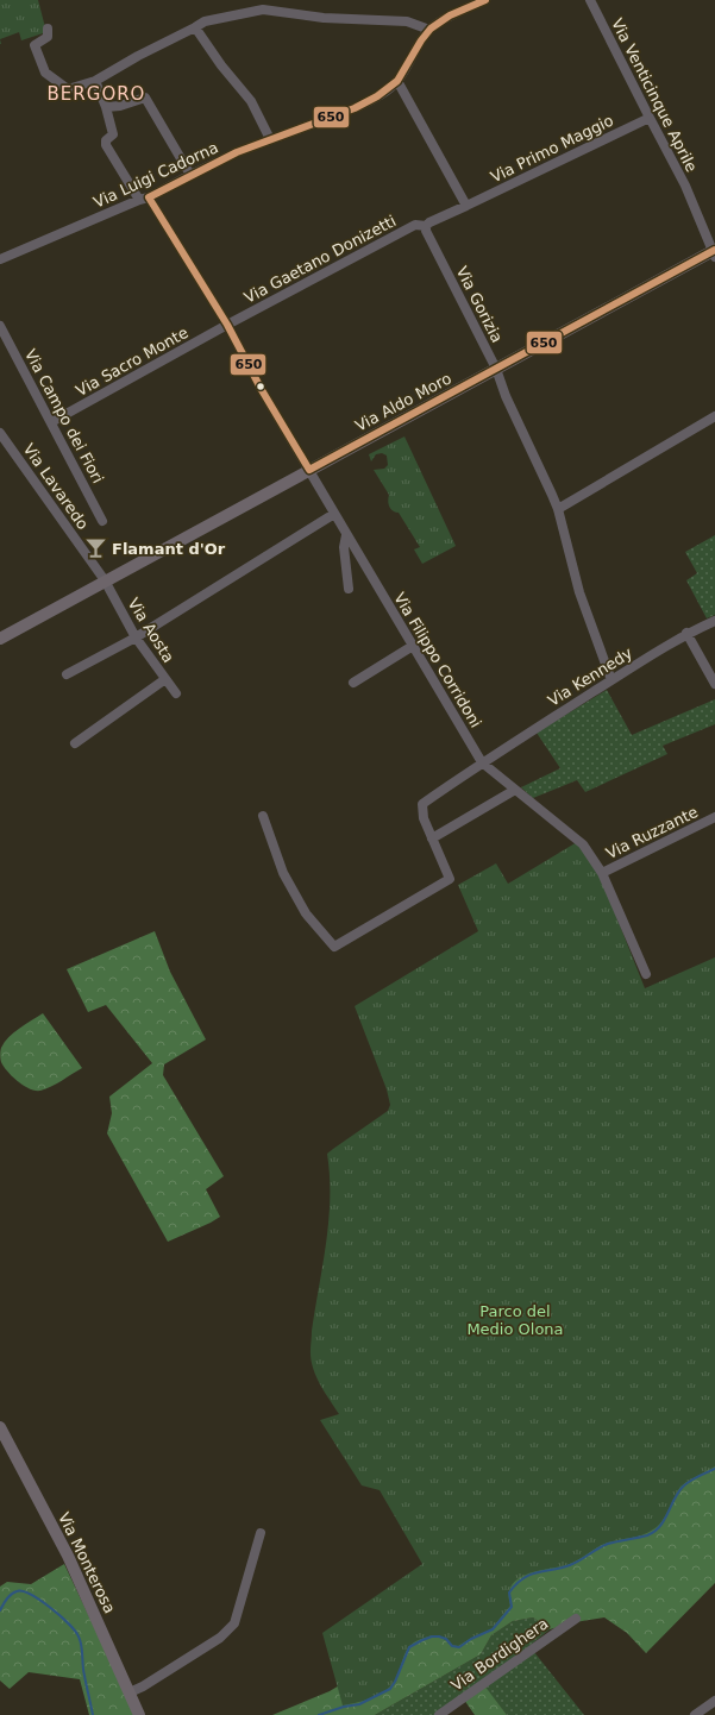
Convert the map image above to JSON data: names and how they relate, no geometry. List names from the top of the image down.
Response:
{
  "streets": {
    "main road": ["Via Aldo Moro", "Via Monterosa"],
    "street": [
      "Via Venticinque Aprile",
      "Via Primo Maggio",
      "Via Luigi Cadorna",
      "Via Gaetano Donizetti",
      "Via Gorizia",
      "Via Sacro Monte",
      "Via Campo dei Fiori",
      "Via Lavaredo",
      "Via Aosta",
      "Via Filippo Corridoni",
      "Via Kennedy",
      "Via Ruzzante",
      "Via Bordighera"
    ]
  },
  "crossings": [
    ["Via Venticinque Aprile", "Via Primo Maggio"],
    ["Via Venticinque Aprile", "Via Aldo Moro"],
    ["Via Luigi Cadorna", "Via Filippo Corridoni"],
    ["Via Gaetano Donizetti", "Via Gorizia"],
    ["Via Gaetano Donizetti", "Via Sacro Monte"],
    ["Via Gaetano Donizetti", "Via Filippo Corridoni"],
    ["Via Gorizia", "Via Aldo Moro"],
    ["Via Gorizia", "Via Kennedy"],
    ["Via Sacro Monte", "Via Campo dei Fiori"],
    ["Via Sacro Monte", "Via Filippo Corridoni"],
    ["Via Aldo Moro", "Via Lavaredo"],
    ["Via Aldo Moro", "Via Aosta"],
    ["Via Aldo Moro", "Via Filippo Corridoni"],
    ["Via Lavaredo", "Via Aosta"],
    ["Via Filippo Corridoni", "Via Kennedy"],
    ["Via Filippo Corridoni", "Via Ruzzante"]
  ],
  "districts": ["BERGORO"],
  "parks": ["Parco del Medio Olona"],
  "places": {
    "bar": ["Flamant d'Or"]
  },
  "lines": ["transit line 650"]
}
